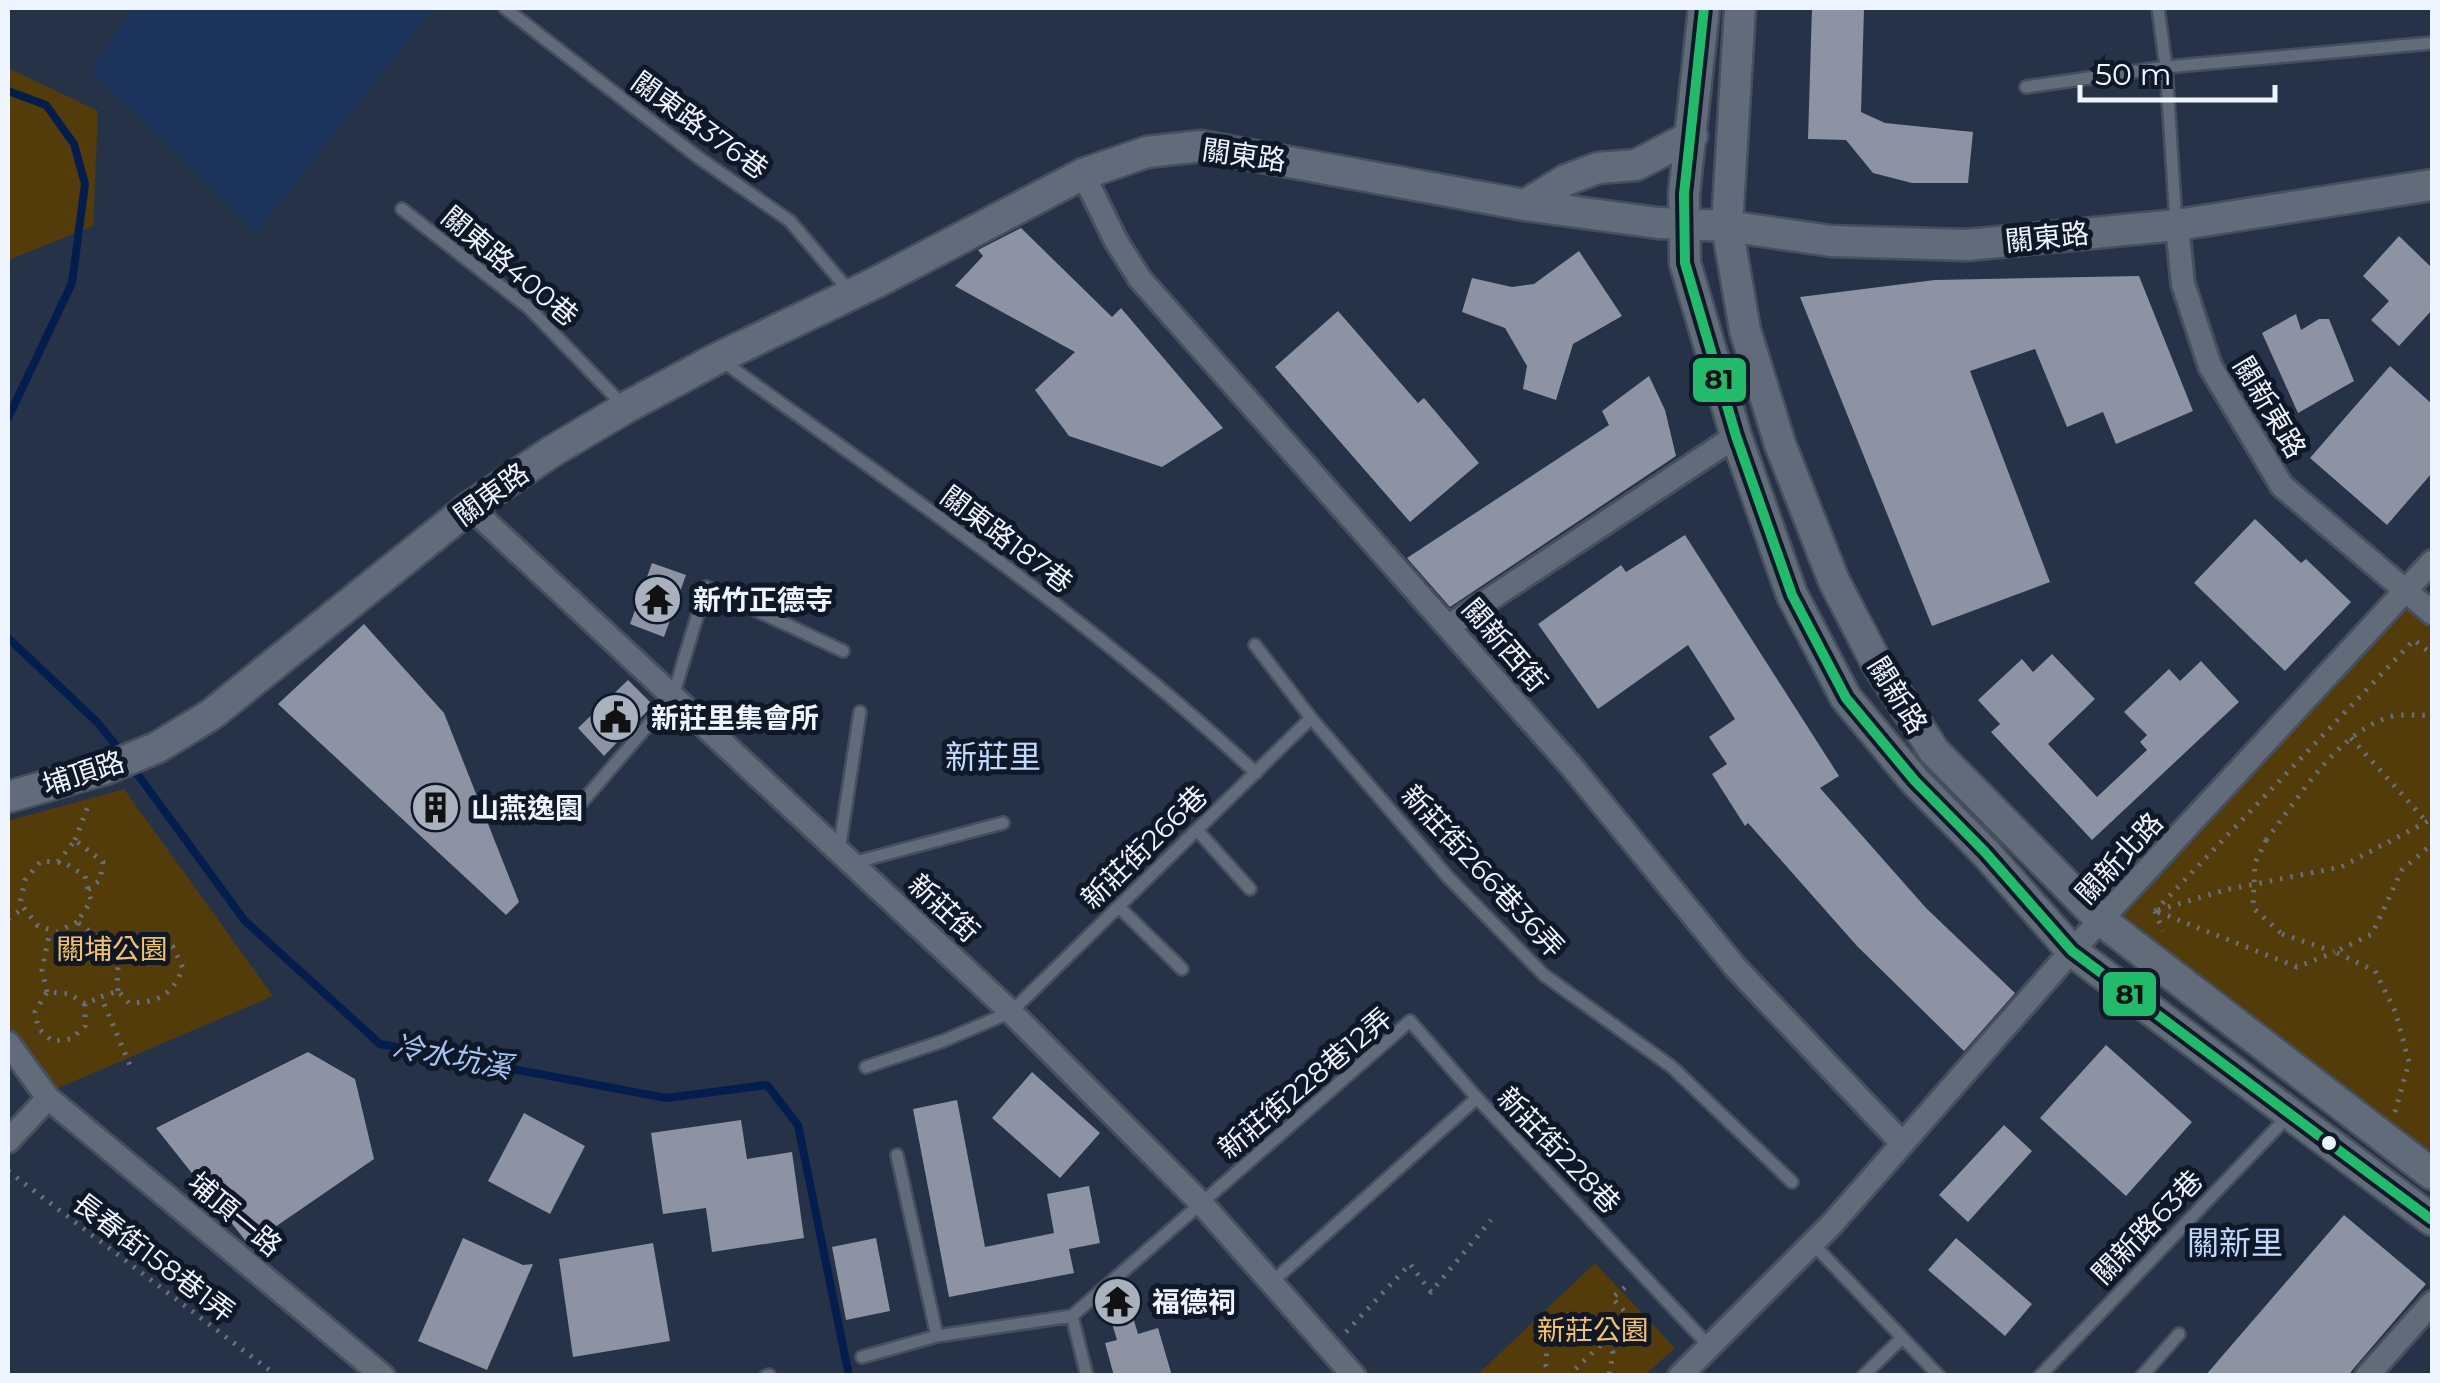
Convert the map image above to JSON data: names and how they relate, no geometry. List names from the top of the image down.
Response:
{
  "streets": {
    "street": [
      "關東路",
      "關新東路",
      "關新西街",
      "關新路",
      "埔頂路",
      "關新北路",
      "新莊街",
      "埔頂一路"
    ],
    "lane": [
      "關東路376巷",
      "關東路400巷",
      "關東路187巷",
      "新莊街266巷",
      "新莊街266巷36弄",
      "新莊街228巷12弄",
      "新莊街228巷",
      "關新路63巷"
    ],
    "path": ["長春街158巷1弄"]
  },
  "crossings": [
    ["關東路376巷", "關東路"],
    ["關東路", "關東路400巷"],
    ["關東路", "關新東路"],
    ["關東路", "關東路187巷"],
    ["關東路", "關新西街"],
    ["關東路", "關新路"],
    ["關東路", "埔頂路"],
    ["關東路", "新莊街"],
    ["關新東路", "關新北路"],
    ["關東路187巷", "新莊街266巷"],
    ["關新西街", "關新北路"],
    ["關新路", "關新北路"],
    ["關新路", "關新路63巷"],
    ["新莊街266巷", "新莊街266巷36弄"],
    ["新莊街266巷", "新莊街"],
    ["關新北路", "新莊街228巷"],
    ["新莊街", "新莊街228巷12弄"],
    ["新莊街", "新莊街228巷"],
    ["新莊街228巷12弄", "新莊街228巷"]
  ],
  "districts": ["新莊里", "關新里"],
  "water": ["冷水坑溪"],
  "parks": ["關埔公園", "新莊公園"],
  "places": {
    "temple": ["新竹正德寺", "福德祠"],
    "public building": ["新莊里集會所"],
    "building": ["山燕逸園"]
  },
  "lines": ["transit line 81"],
  "scale_bar": "50 m"
}
